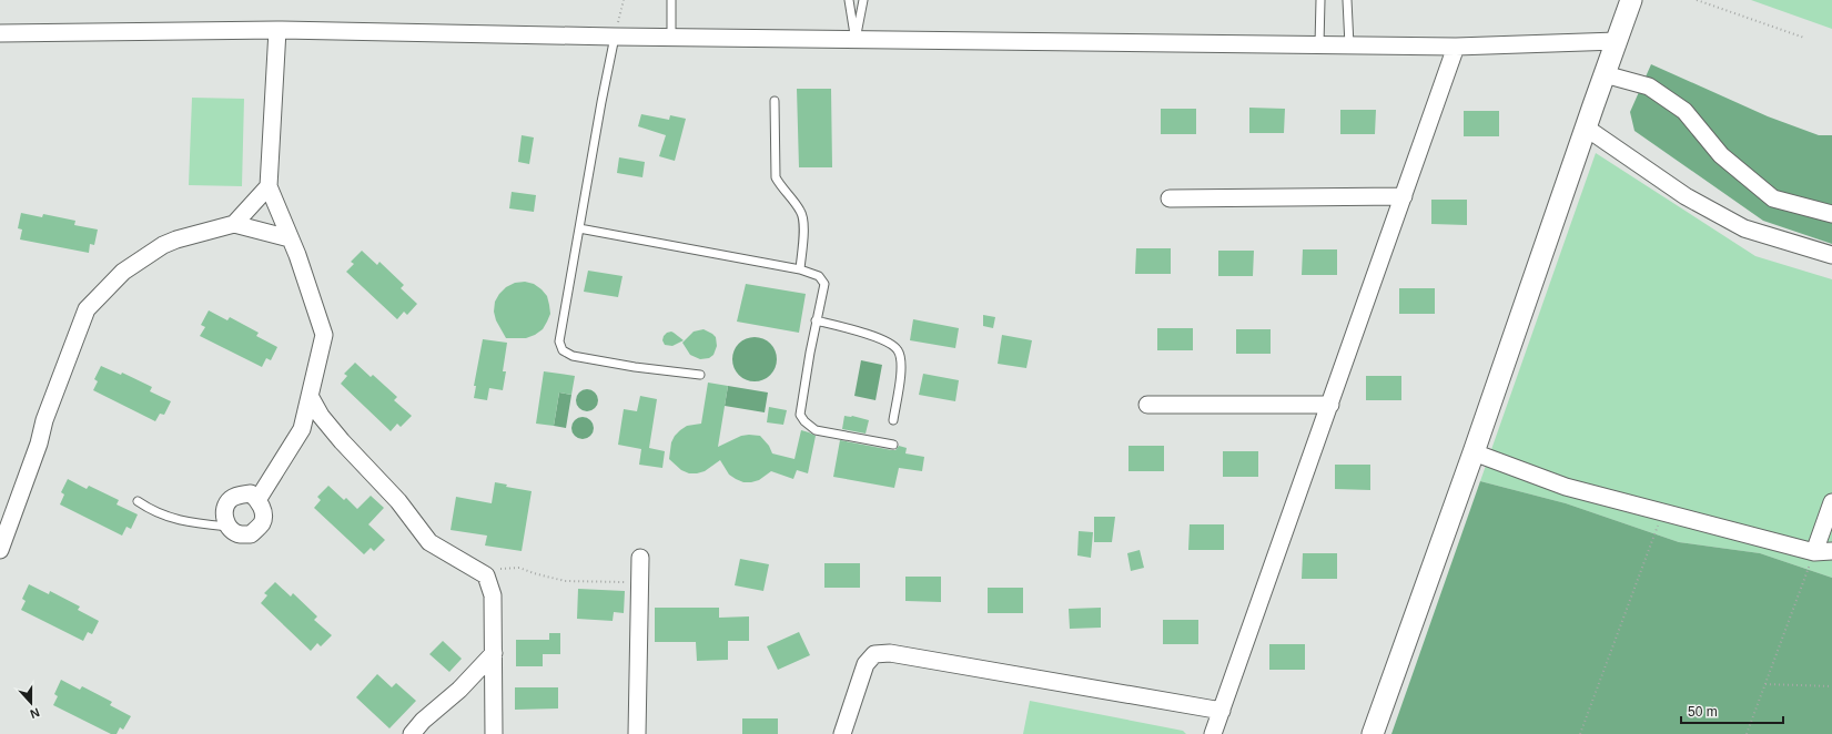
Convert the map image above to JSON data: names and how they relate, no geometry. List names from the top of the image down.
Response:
{
  "scale_bar": "50 m",
  "north": "bottom"
}
